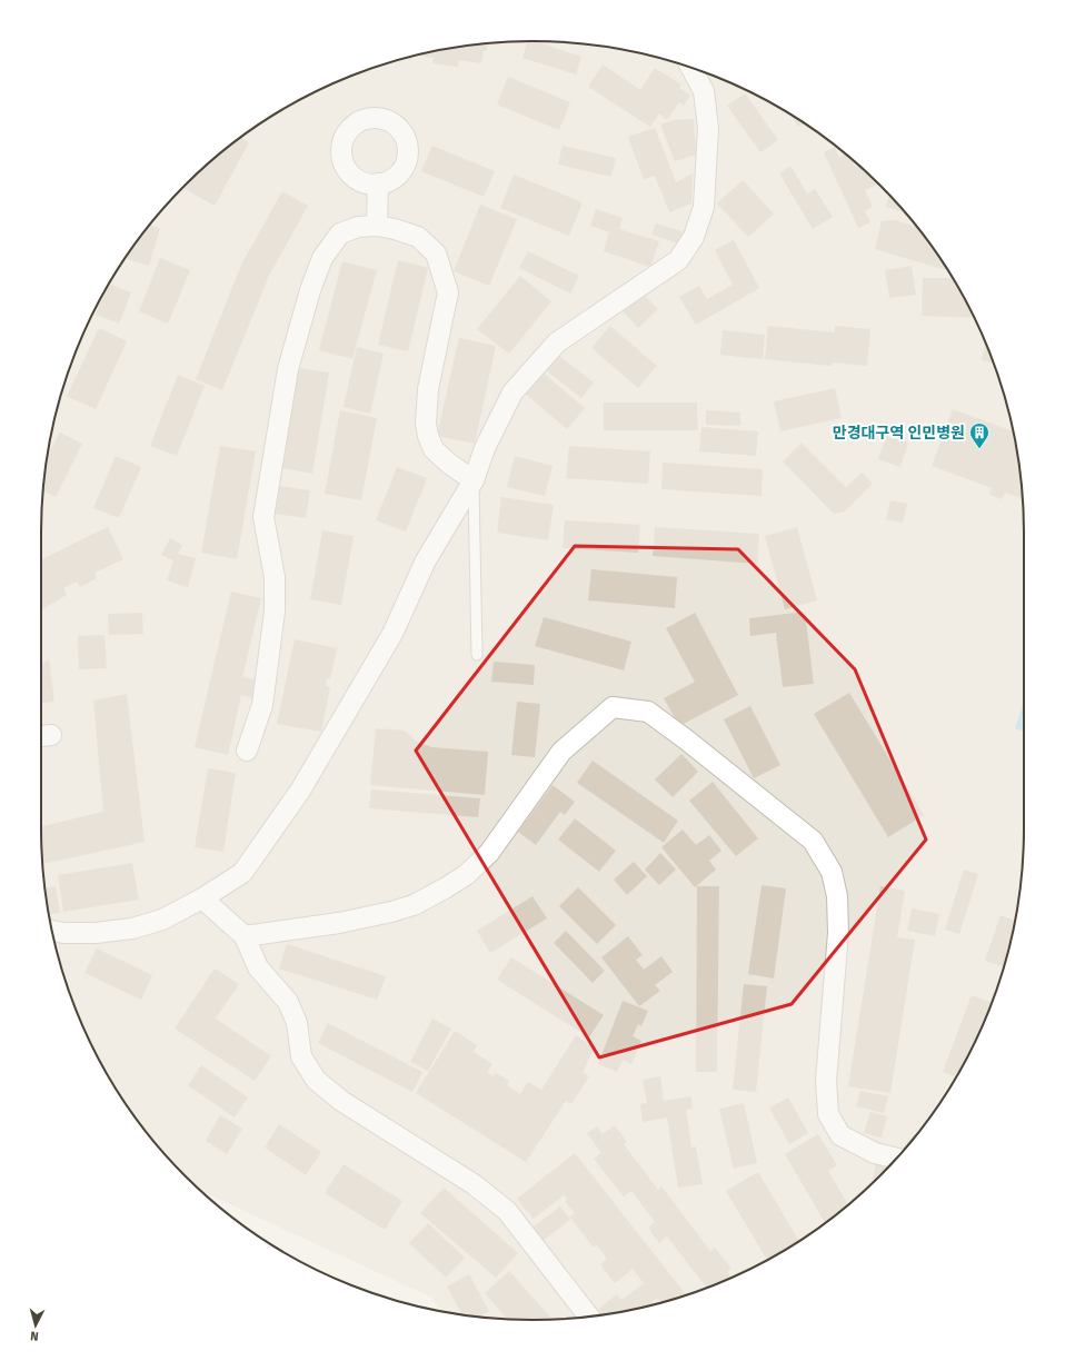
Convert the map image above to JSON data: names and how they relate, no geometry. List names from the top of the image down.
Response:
{
  "places": {
    "building": ["만경대구역 인민병원"]
  },
  "north": "bottom"
}
